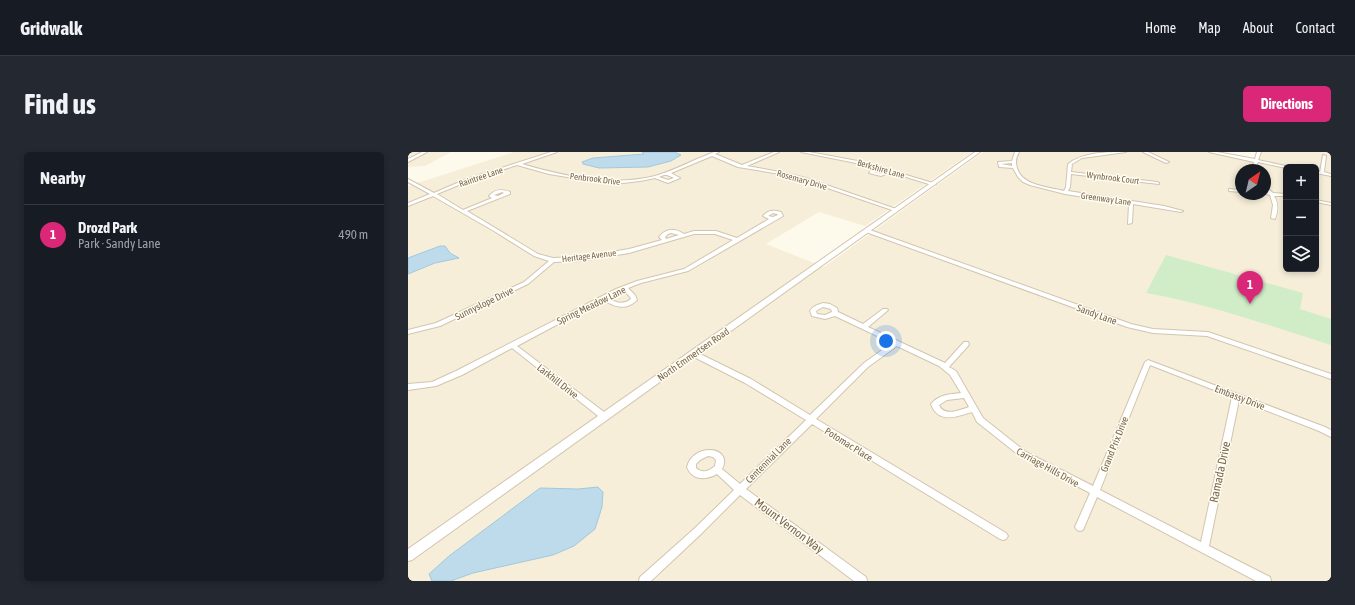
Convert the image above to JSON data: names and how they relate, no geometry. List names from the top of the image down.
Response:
{
  "streets": {
    "street": [
      "Berkshire Lane",
      "Raintree Lane",
      "Wynbrook Court",
      "Penbrook Drive",
      "Rosemary Drive",
      "Greenway Lane",
      "Heritage Avenue",
      "Sunnyslope Drive",
      "Spring Meadow Lane",
      "Sandy Lane",
      "North Emmertsen Road",
      "Larkhill Drive",
      "Embassy Drive",
      "Potomac Place",
      "Grand Prix Drive",
      "Centennial Lane",
      "Carriage Hills Drive",
      "Ramada Drive",
      "Mount Vernon Way"
    ]
  },
  "crossings": [
    ["Berkshire Lane", "North Emmertsen Road"],
    ["Raintree Lane", "Penbrook Drive"],
    ["Raintree Lane", "Heritage Avenue"],
    ["Penbrook Drive", "Rosemary Drive"],
    ["Rosemary Drive", "North Emmertsen Road"],
    ["Heritage Avenue", "Sunnyslope Drive"],
    ["Heritage Avenue", "Spring Meadow Lane"],
    ["Spring Meadow Lane", "Larkhill Drive"],
    ["Sandy Lane", "North Emmertsen Road"],
    ["North Emmertsen Road", "Larkhill Drive"],
    ["North Emmertsen Road", "Potomac Place"],
    ["Embassy Drive", "Grand Prix Drive"],
    ["Embassy Drive", "Ramada Drive"],
    ["Potomac Place", "Centennial Lane"],
    ["Grand Prix Drive", "Carriage Hills Drive"],
    ["Centennial Lane", "Carriage Hills Drive"],
    ["Centennial Lane", "Mount Vernon Way"],
    ["Carriage Hills Drive", "Ramada Drive"]
  ],
  "north": "top right",
  "page": {
    "header": "Gridwalk",
    "nav": [
      "Home",
      "Map",
      "About",
      "Contact"
    ],
    "buttons": "Directions",
    "title": "Find us",
    "heading": "Nearby",
    "map_buttons": ["+", "−"],
    "list": [
      {
        "mark": "1",
        "name": "Drozd Park",
        "note": "Park · Sandy Lane",
        "value": "490 m"
      }
    ],
    "pins": "1"
  }
}
